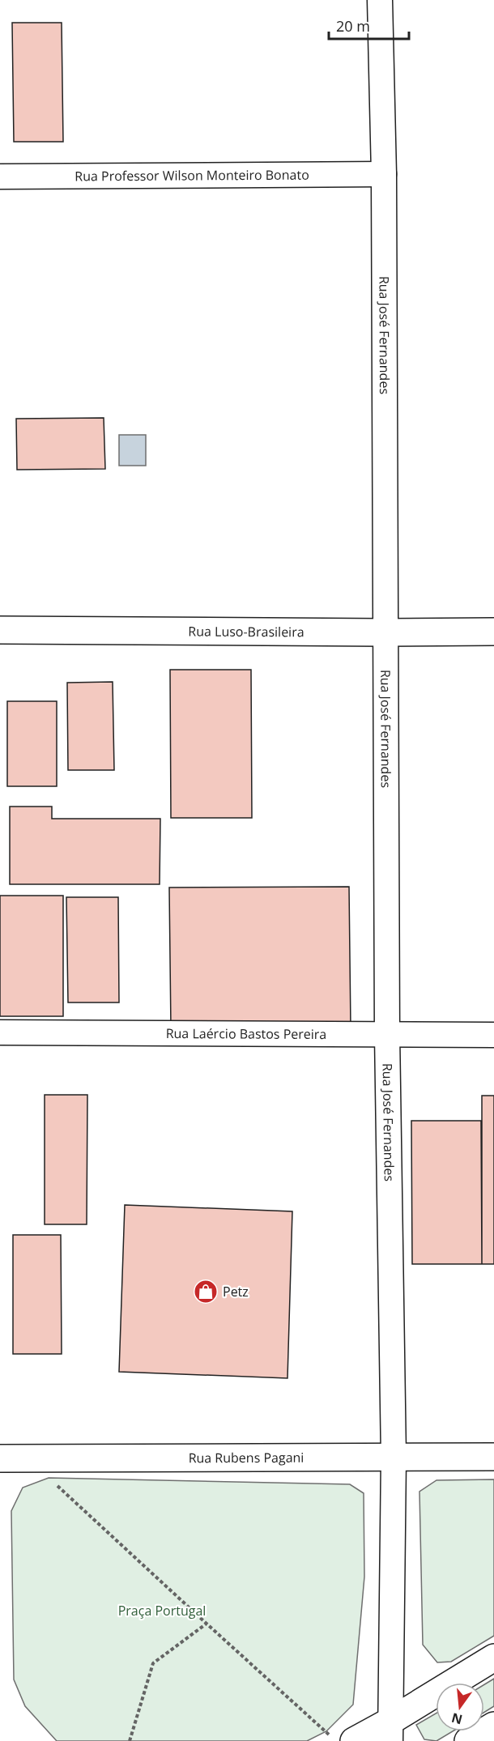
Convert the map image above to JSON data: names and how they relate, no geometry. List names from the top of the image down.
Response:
{
  "streets": {
    "street": [
      "Rua Professor Wilson Monteiro Bonato",
      "Rua José Fernandes",
      "Rua Luso-Brasileira",
      "Rua Laércio Bastos Pereira",
      "Rua Rubens Pagani"
    ]
  },
  "crossings": [
    ["Rua Professor Wilson Monteiro Bonato", "Rua José Fernandes"],
    ["Rua José Fernandes", "Rua Luso-Brasileira"],
    ["Rua José Fernandes", "Rua Laércio Bastos Pereira"],
    ["Rua José Fernandes", "Rua Rubens Pagani"]
  ],
  "parks": ["Praça Portugal"],
  "places": {
    "shop": ["Petz"]
  },
  "scale_bar": "20 m",
  "north": "bottom"
}
